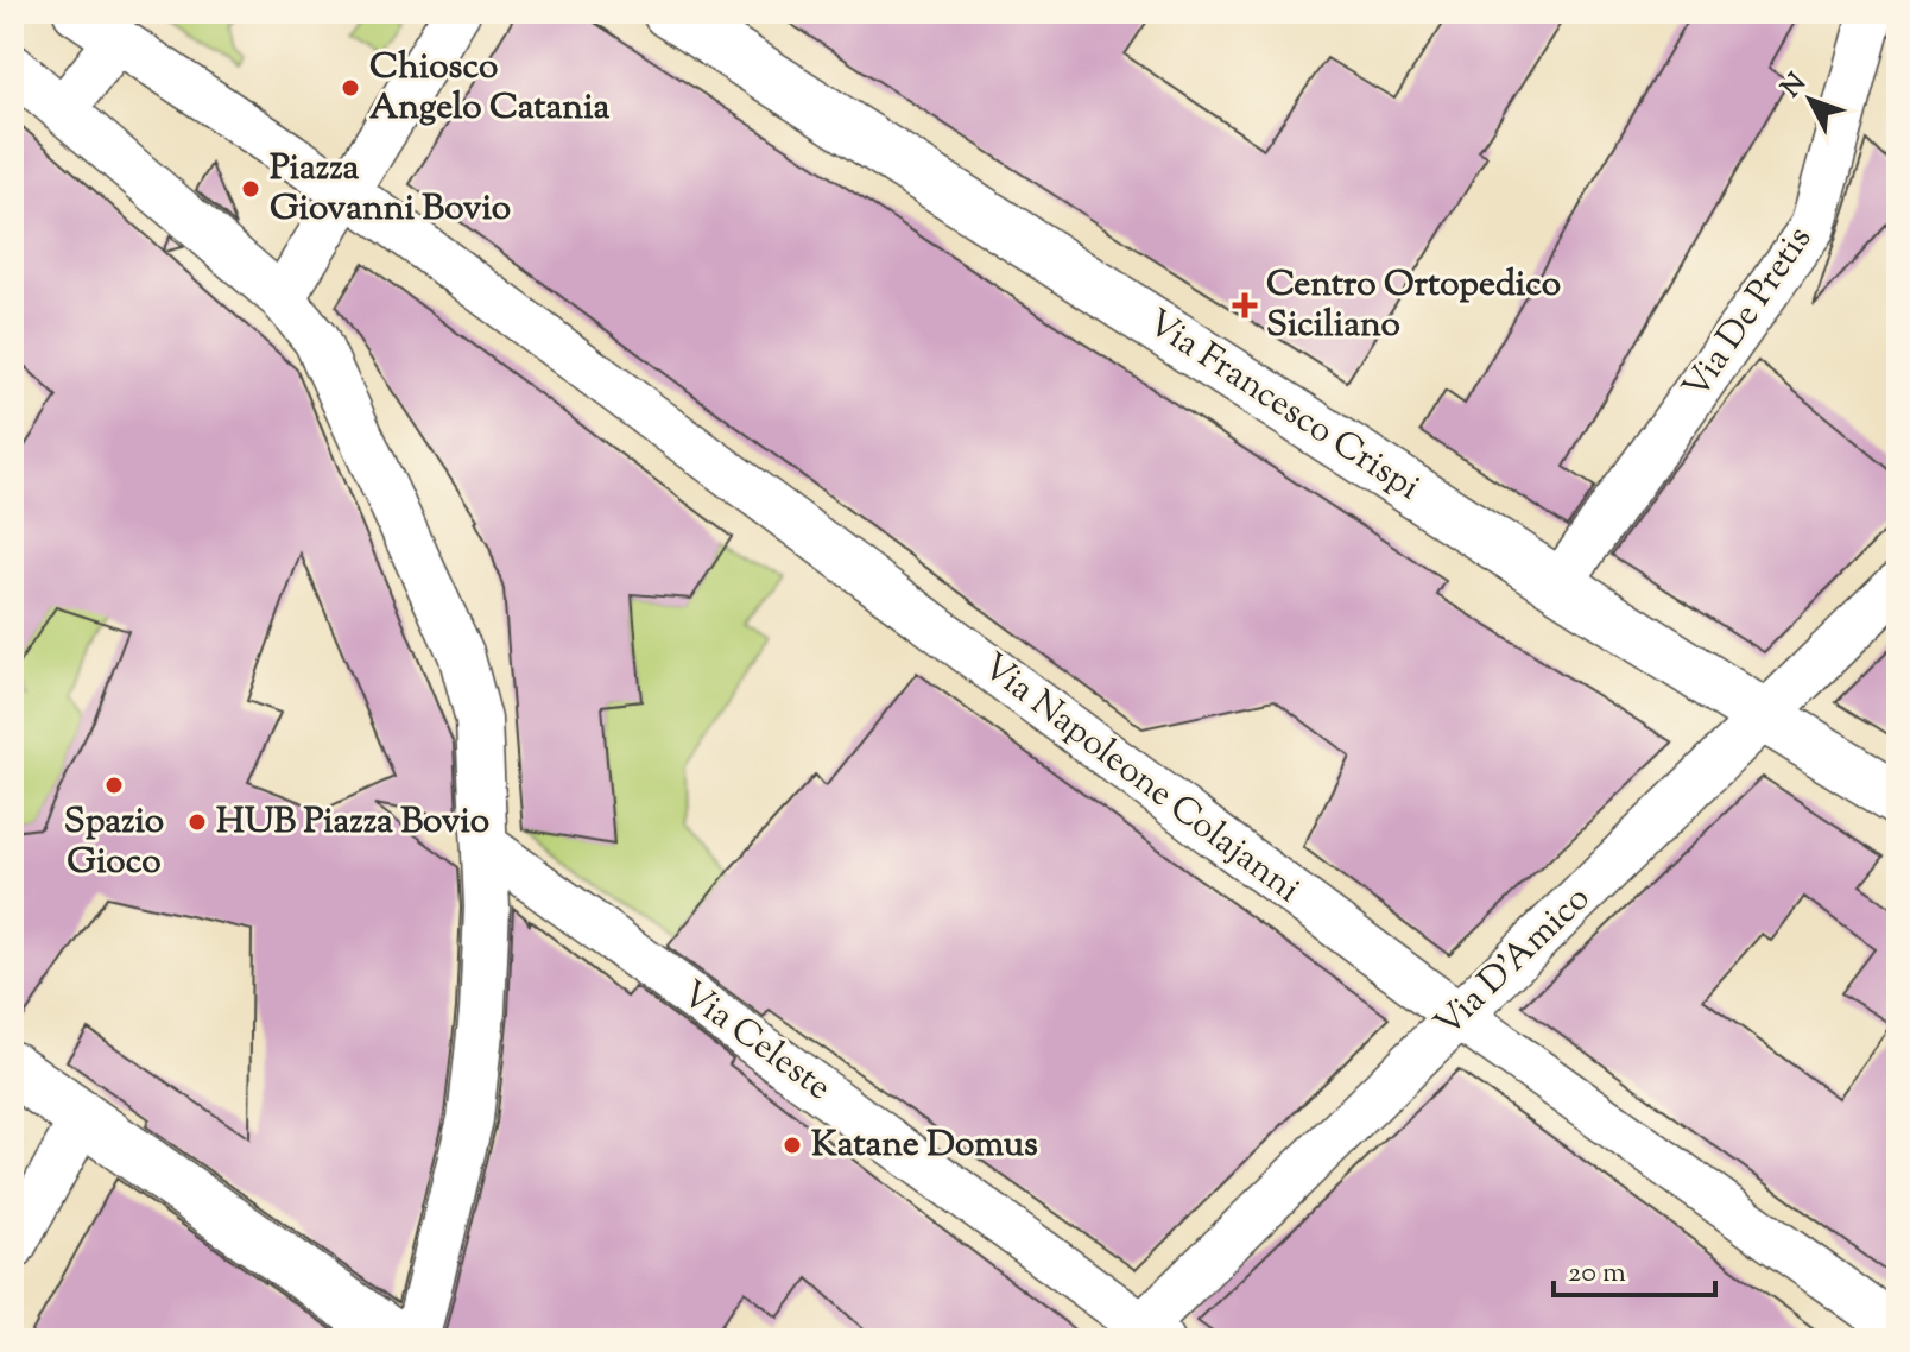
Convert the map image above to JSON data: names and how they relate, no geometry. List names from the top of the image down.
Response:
{
  "streets": {
    "main road": ["Via Francesco Crispi"],
    "street": [
      "Via De Pretis",
      "Via Napoleone Colajanni",
      "Via D'Amico",
      "Via Celeste"
    ]
  },
  "crossings": [
    ["Via De Pretis", "Via Francesco Crispi"],
    ["Via Francesco Crispi", "Via D'Amico"],
    ["Via Napoleone Colajanni", "Via D'Amico"],
    ["Via D'Amico", "Via Celeste"]
  ],
  "places": {
    "other": [
      "Chiosco Angelo Catania",
      "Piazza Giovanni Bovio",
      "Spazio Gioco",
      "HUB Piazza Bovio",
      "Katane Domus"
    ],
    "health": ["Centro Ortopedico Siciliano"]
  },
  "scale_bar": "20 m",
  "north": "top left"
}
